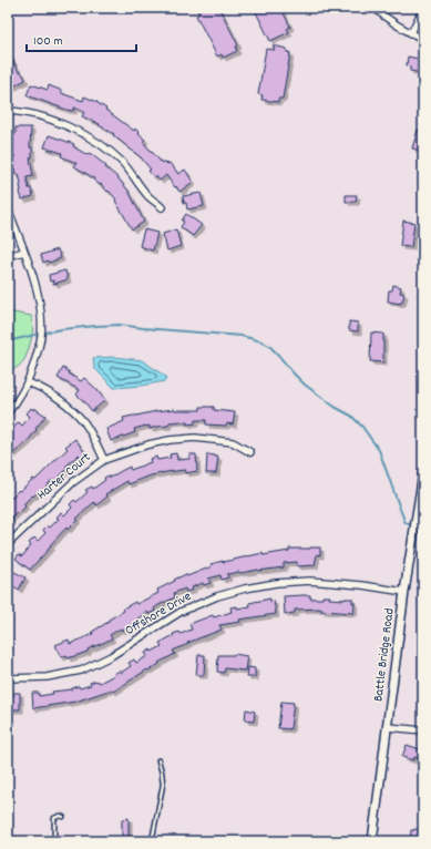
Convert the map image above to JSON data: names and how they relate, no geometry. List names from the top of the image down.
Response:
{
  "streets": {
    "street": ["Harter Court", "Offshore Drive", "Battle Bridge Road"]
  },
  "crossings": [
    ["Offshore Drive", "Battle Bridge Road"]
  ],
  "scale_bar": "100 m"
}
